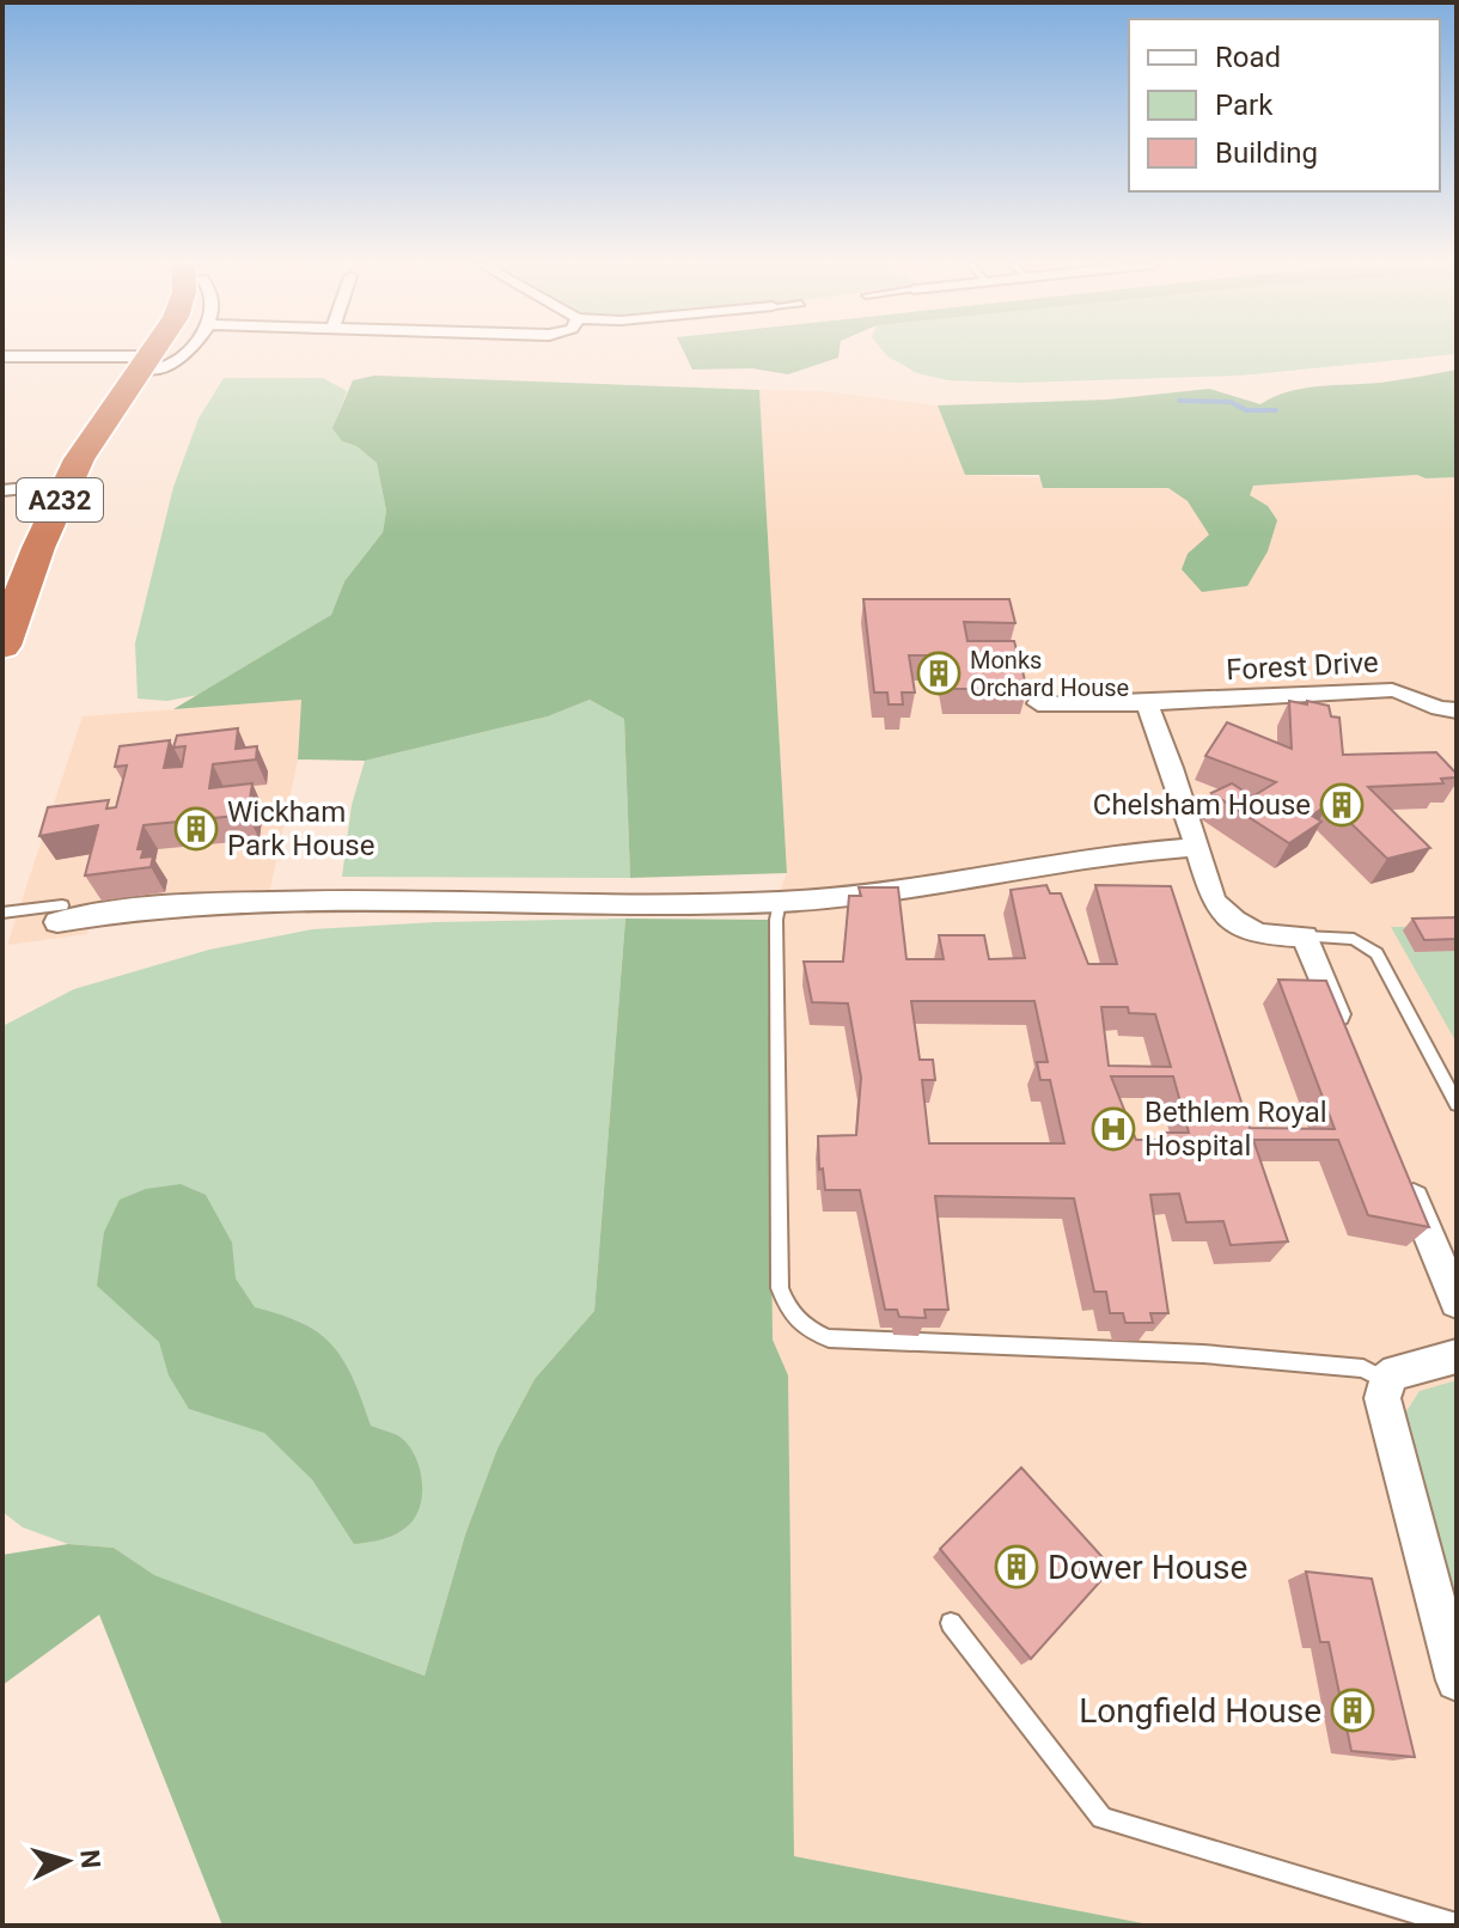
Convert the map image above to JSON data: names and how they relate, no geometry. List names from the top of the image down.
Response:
{
  "streets": {
    "highway": ["A232"],
    "street": ["Forest Drive"]
  },
  "places": {
    "building": [
      "Monks Orchard House",
      "Chelsham House",
      "Wickham Park House",
      "Dower House",
      "Longfield House"
    ],
    "hospital": ["Bethlem Royal Hospital"]
  },
  "legend": ["Road", "Park", "Building"],
  "north": "right"
}
